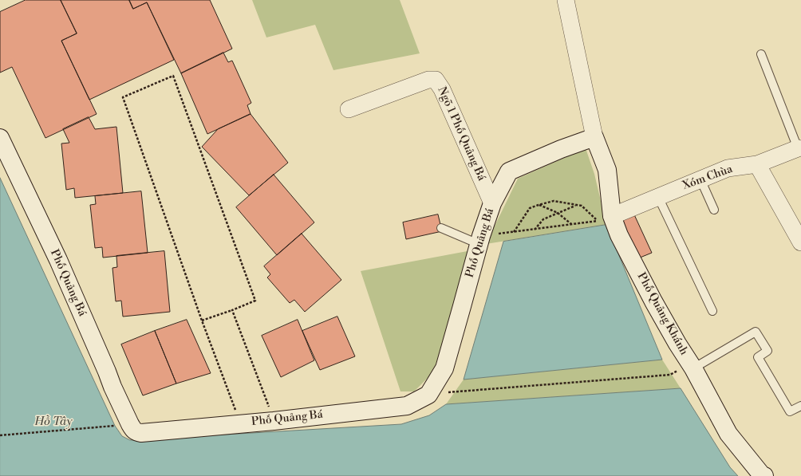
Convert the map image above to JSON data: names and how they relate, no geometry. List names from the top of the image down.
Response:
{
  "streets": {
    "street": [
      "Ngõ 1 Phố Quảng Bá",
      "Xóm Chùa",
      "Phố Quảng Bá",
      "Phố Quảng Khánh"
    ]
  },
  "crossings": [
    ["Ngõ 1 Phố Quảng Bá", "Phố Quảng Bá"],
    ["Xóm Chùa", "Phố Quảng Khánh"],
    ["Phố Quảng Bá", "Phố Quảng Khánh"]
  ],
  "water": ["Hồ Tây"]
}
